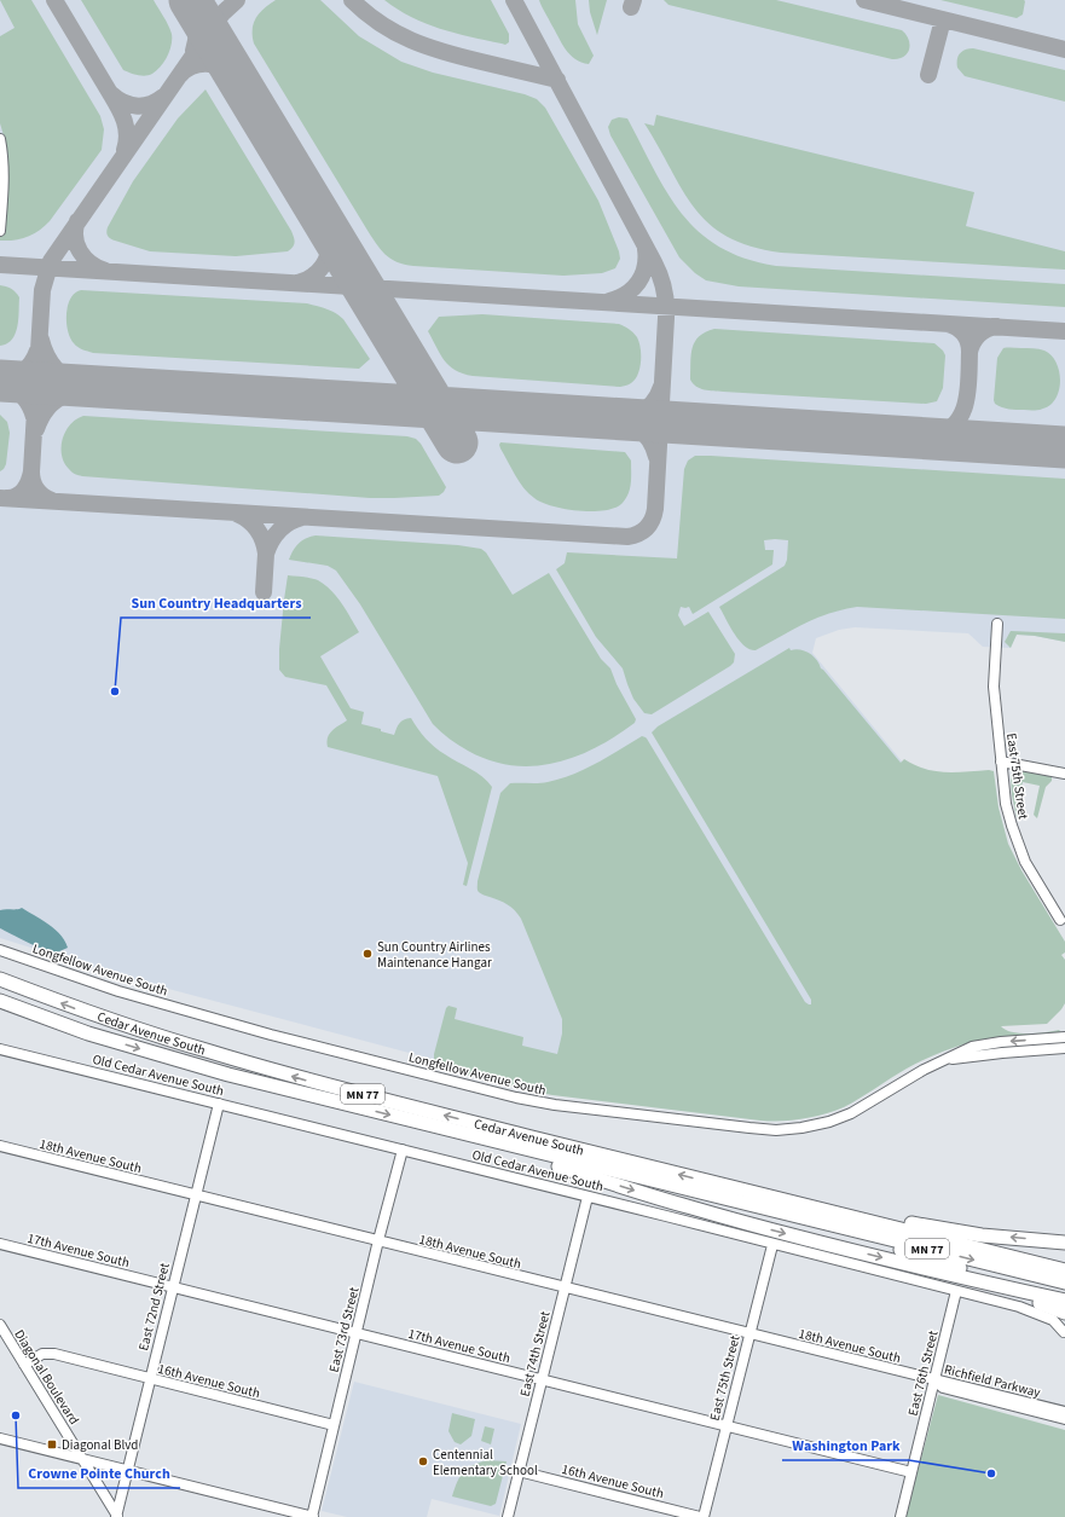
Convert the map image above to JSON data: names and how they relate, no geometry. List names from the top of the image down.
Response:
{
  "streets": {
    "highway": ["Cedar Avenue South", "MN 77"],
    "street": [
      "East 75th Street",
      "Longfellow Avenue South",
      "Old Cedar Avenue South",
      "18th Avenue South",
      "17th Avenue South",
      "East 72nd Street",
      "East 73rd Street",
      "East 74th Street",
      "East 76th Street",
      "Diagonal Boulevard",
      "16th Avenue South",
      "Richfield Parkway"
    ]
  },
  "crossings": [
    ["East 75th Street", "Old Cedar Avenue South"],
    ["East 75th Street", "18th Avenue South"],
    ["East 75th Street", "17th Avenue South"],
    ["Old Cedar Avenue South", "East 72nd Street"],
    ["Old Cedar Avenue South", "East 73rd Street"],
    ["Old Cedar Avenue South", "East 74th Street"],
    ["Old Cedar Avenue South", "East 76th Street"],
    ["18th Avenue South", "East 72nd Street"],
    ["18th Avenue South", "East 73rd Street"],
    ["18th Avenue South", "East 74th Street"],
    ["18th Avenue South", "East 76th Street"],
    ["18th Avenue South", "Richfield Parkway"],
    ["17th Avenue South", "East 72nd Street"],
    ["17th Avenue South", "East 73rd Street"],
    ["17th Avenue South", "East 74th Street"],
    ["17th Avenue South", "East 76th Street"],
    ["East 72nd Street", "Diagonal Boulevard"],
    ["East 72nd Street", "16th Avenue South"],
    ["East 73rd Street", "16th Avenue South"],
    ["East 74th Street", "16th Avenue South"],
    ["East 76th Street", "Richfield Parkway"],
    ["Diagonal Boulevard", "16th Avenue South"]
  ],
  "places": {
    "other": [
      "Sun Country Headquarters",
      "Sun Country Airlines Maintenance Hangar",
      "Crowne Pointe Church",
      "Centennial Elementary School",
      "Washington Park"
    ],
    "transit": ["Diagonal Blvd"]
  }
}
